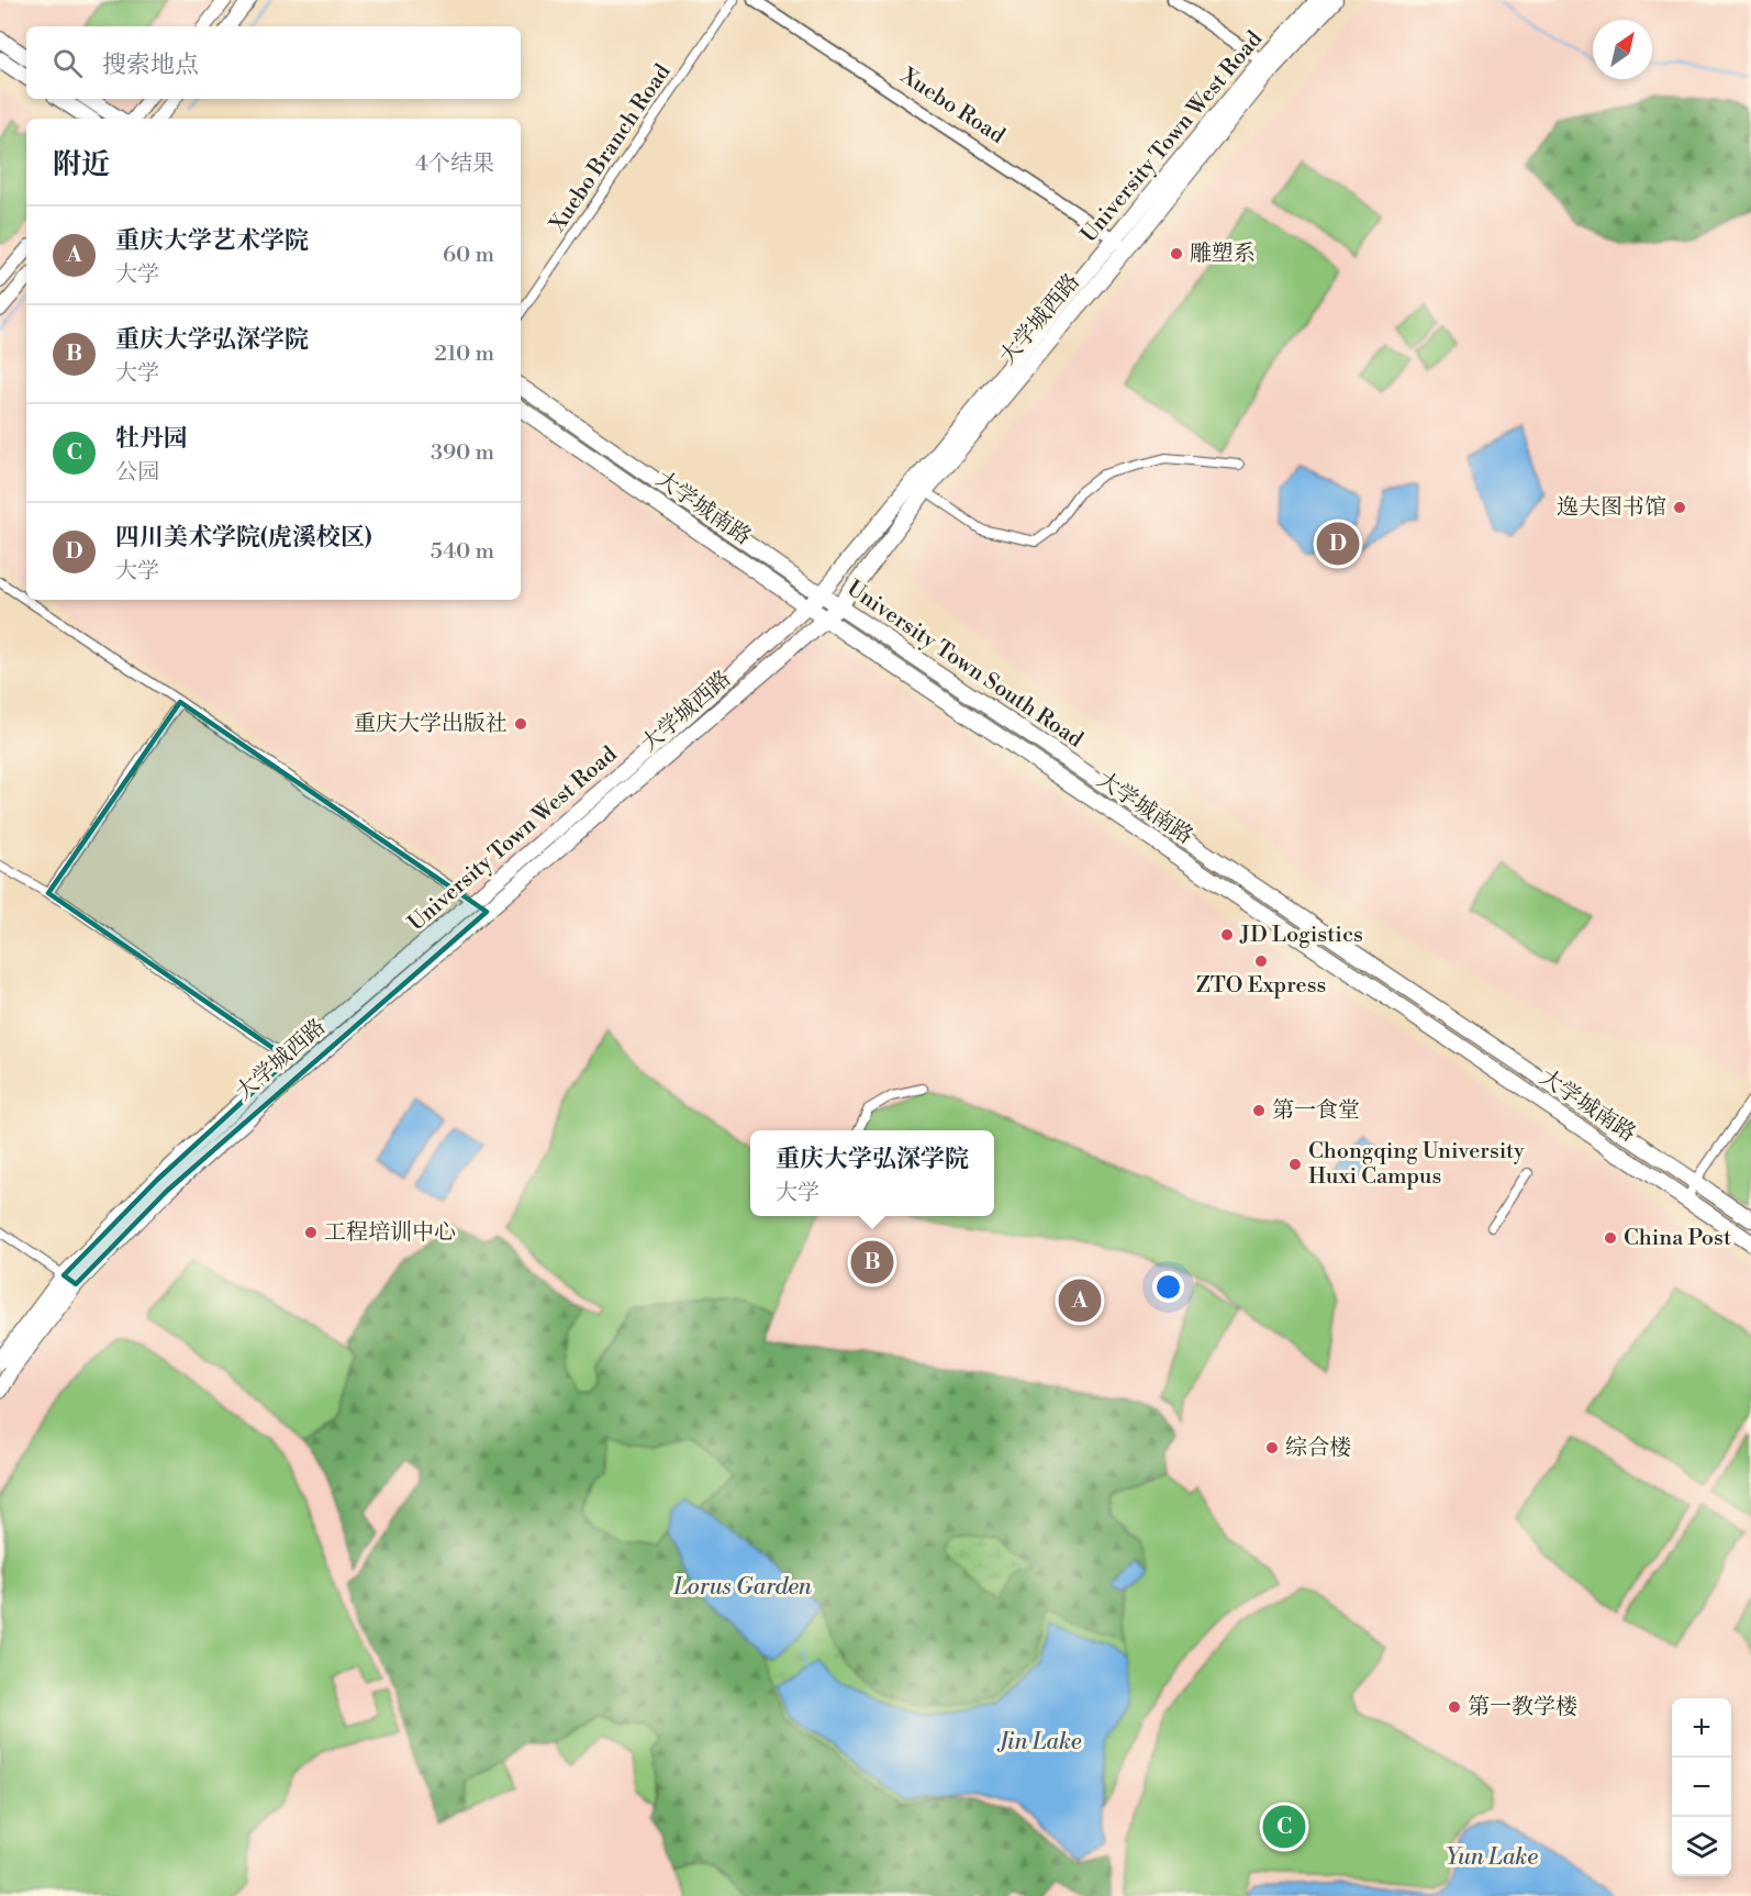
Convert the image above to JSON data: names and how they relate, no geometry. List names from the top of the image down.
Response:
{
  "streets": {
    "main road": [
      "University Town West Road",
      "大学城西路",
      "大学城南路",
      "University Town South Road"
    ],
    "street": ["Xuebo Road", "Xuebo Branch Road"]
  },
  "crossings": [
    ["Xuebo Road", "University Town West Road"],
    ["Xuebo Road", "大学城西路"],
    ["University Town West Road", "大学城西路"],
    ["University Town West Road", "大学城南路"],
    ["University Town West Road", "University Town South Road"],
    ["大学城西路", "大学城南路"],
    ["大学城西路", "University Town South Road"]
  ],
  "water": ["Lorus Garden", "Jin Lake", "Yun Lake"],
  "places": [
    "雕塑系",
    "逸夫图书馆",
    "重庆大学出版社",
    "JD Logistics",
    "ZTO Express",
    "第一食堂",
    "Chongqing University Huxi Campus",
    "工程培训中心",
    "China Post",
    "综合楼",
    "第一教学楼"
  ],
  "north": "top right",
  "page": {
    "search": "搜索地点",
    "heading": ["附近", "4个结果"],
    "list": [
      {
        "mark": "A",
        "name": "重庆大学艺术学院",
        "note": "大学",
        "value": "60 m"
      },
      {
        "mark": "B",
        "name": "重庆大学弘深学院",
        "note": "大学",
        "value": "210 m"
      },
      {
        "mark": "C",
        "name": "牡丹园",
        "note": "公园",
        "value": "390 m"
      },
      {
        "mark": "D",
        "name": "四川美术学院(虎溪校区)",
        "note": "大学",
        "value": "540 m"
      }
    ],
    "pins": [
      "D",
      "B",
      "A",
      "C"
    ],
    "popup": ["重庆大学弘深学院", "大学"],
    "map_buttons": ["+", "−"]
  }
}
